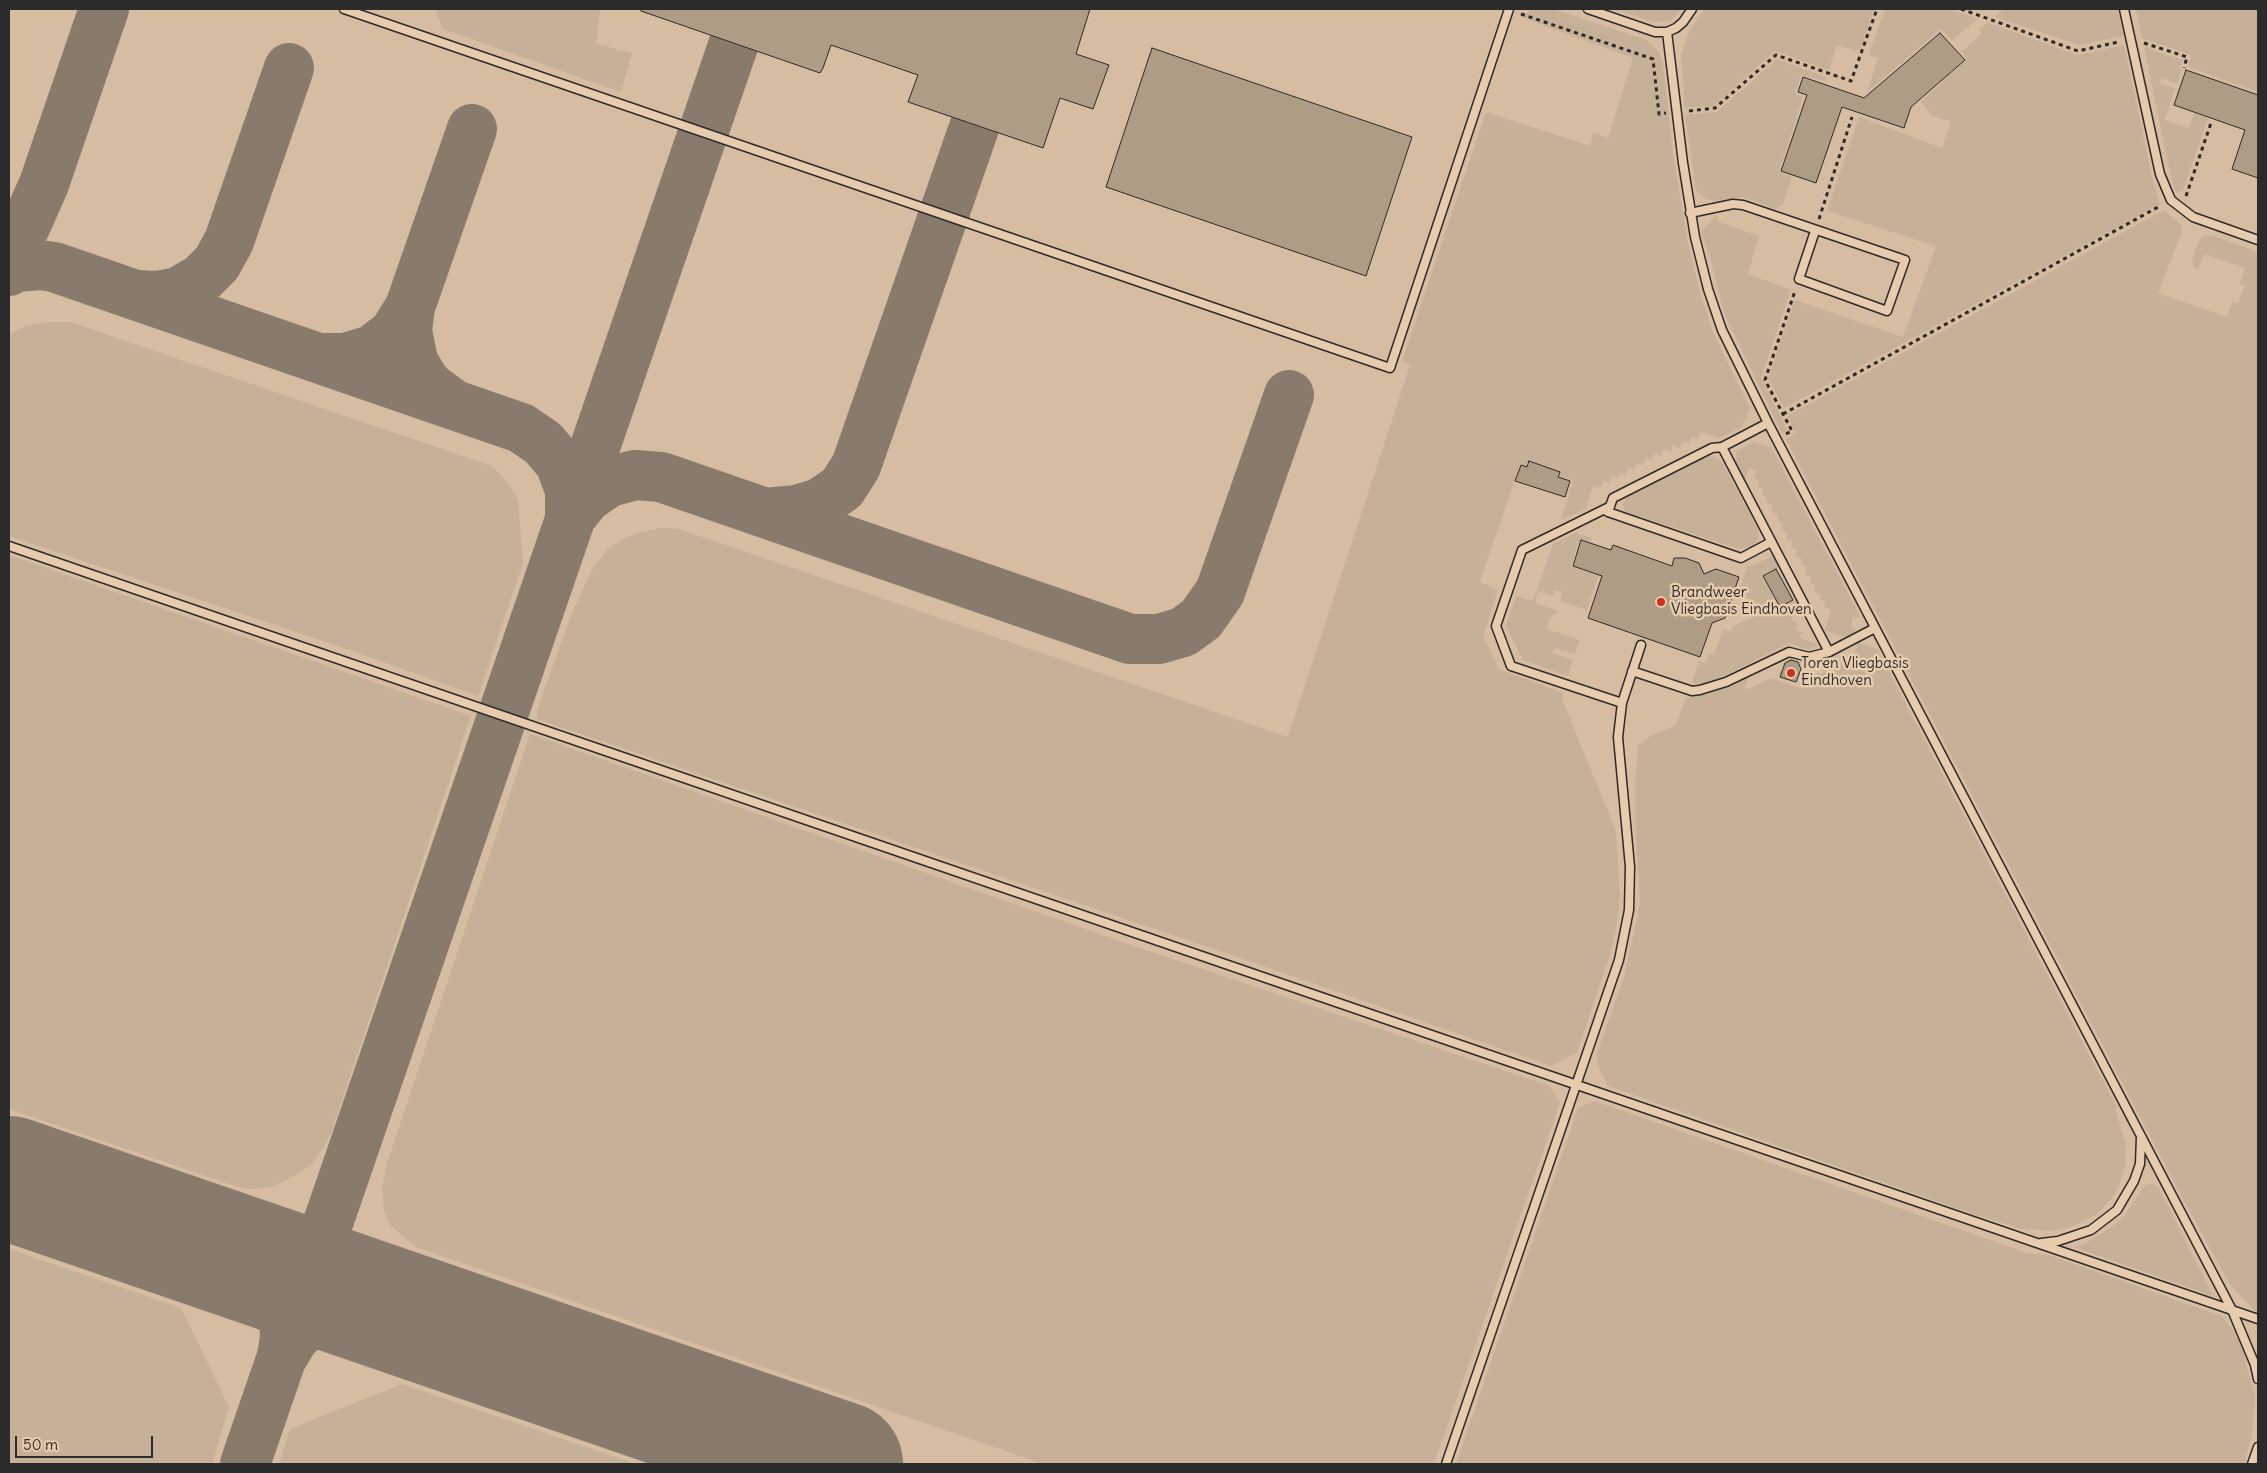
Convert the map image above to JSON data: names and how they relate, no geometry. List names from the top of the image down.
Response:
{
  "places": ["Brandweer Vliegbasis Eindhoven", "Toren Vliegbasis Eindhoven"],
  "scale_bar": "50 m"
}
